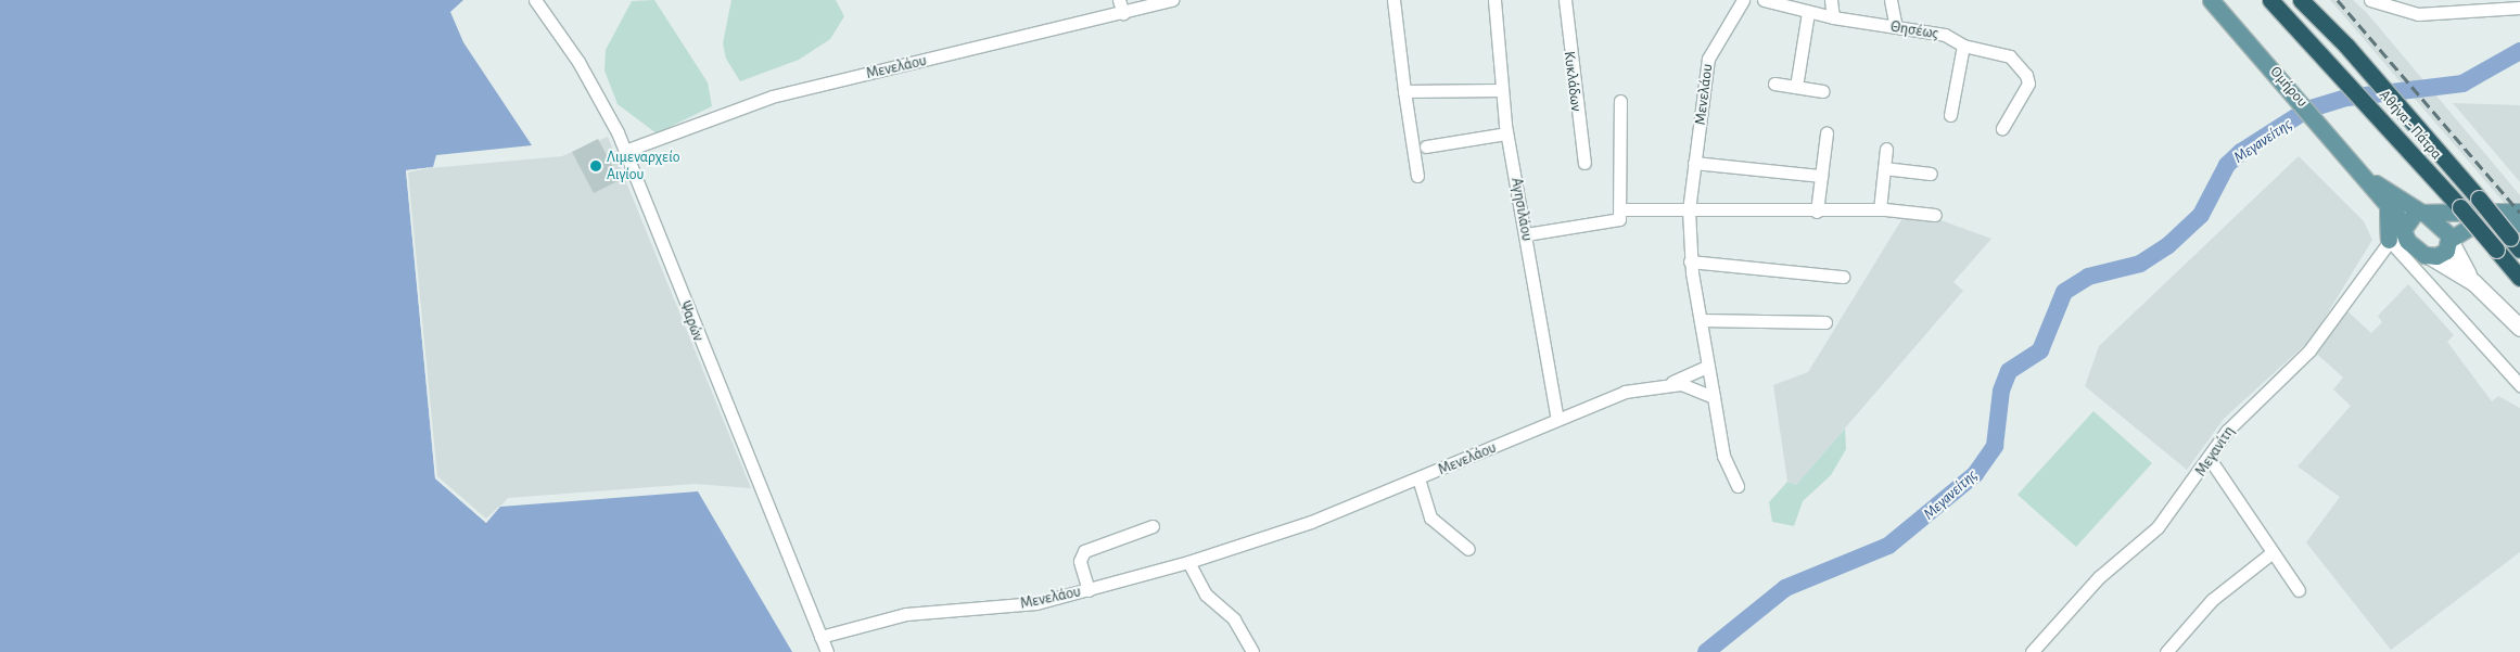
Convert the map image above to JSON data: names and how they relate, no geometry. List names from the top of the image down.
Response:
{
  "streets": {
    "highway": ["Αθήνα - Πάτρα"],
    "main road": ["Ομήρου"],
    "street": [
      "Θησέως",
      "Μενελάου",
      "Κυκλάδων",
      "Αγησιλάου",
      "Ψαρών",
      "Μεγανίτη"
    ]
  },
  "crossings": [
    ["Μενελάου", "Αγησιλάου"],
    ["Μενελάου", "Ψαρών"]
  ],
  "water": ["Μεγανείτης"],
  "places": ["Λιμεναρχείο Αιγίου"]
}
